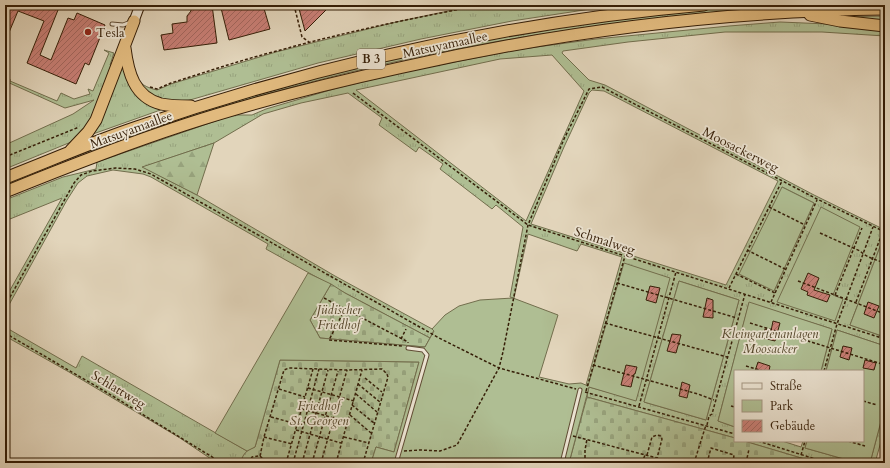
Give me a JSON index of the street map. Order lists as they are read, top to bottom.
{
  "streets": {
    "highway": ["Matsuyamaallee", "B 3"],
    "path": ["Moosackerweg", "Schmalweg", "Schlattweg"]
  },
  "crossings": [
    ["Moosackerweg", "Schmalweg"]
  ],
  "parks": ["Jüdischer Friedhof", "Kleingartenanlagen Moosacker", "Friedhof St. Georgen"],
  "places": ["Tesla"],
  "legend": ["Straße", "Park", "Gebäude"]
}
